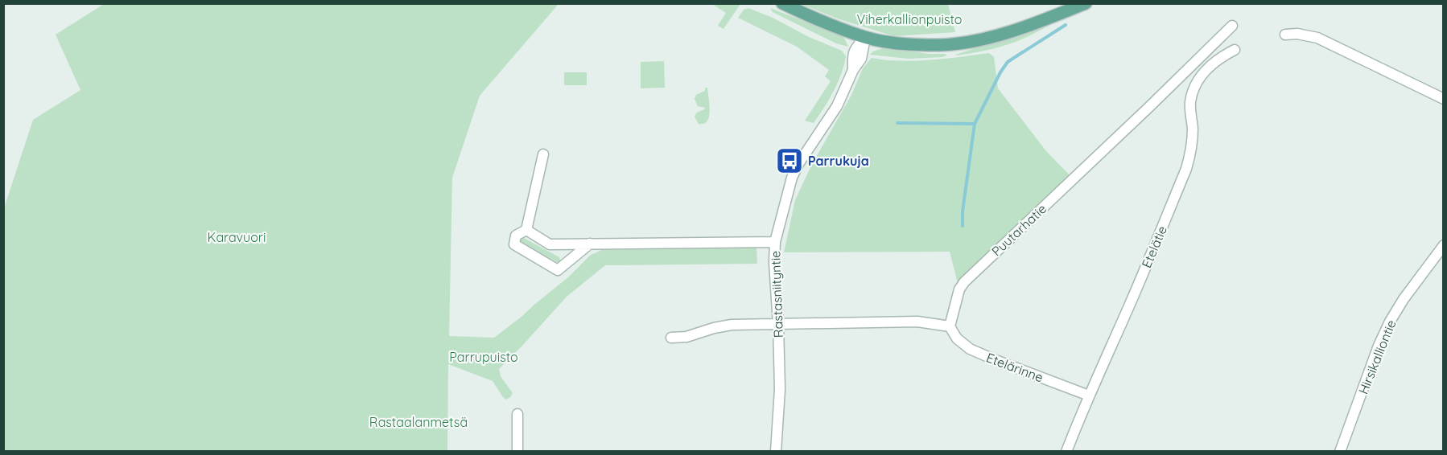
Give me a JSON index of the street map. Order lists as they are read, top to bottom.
{
  "streets": {
    "street": [
      "Puutarhatie",
      "Etelätie",
      "Rastasniityntie",
      "Hirsikalliontie",
      "Etelärinne"
    ]
  },
  "crossings": [
    ["Puutarhatie", "Etelärinne"],
    ["Etelätie", "Etelärinne"]
  ],
  "parks": [
    "Viherkallionpuisto",
    "Karavuori",
    "Parrupuisto",
    "Rastaalanmetsä"
  ],
  "places": {
    "bus stop": ["Parrukuja"]
  }
}
